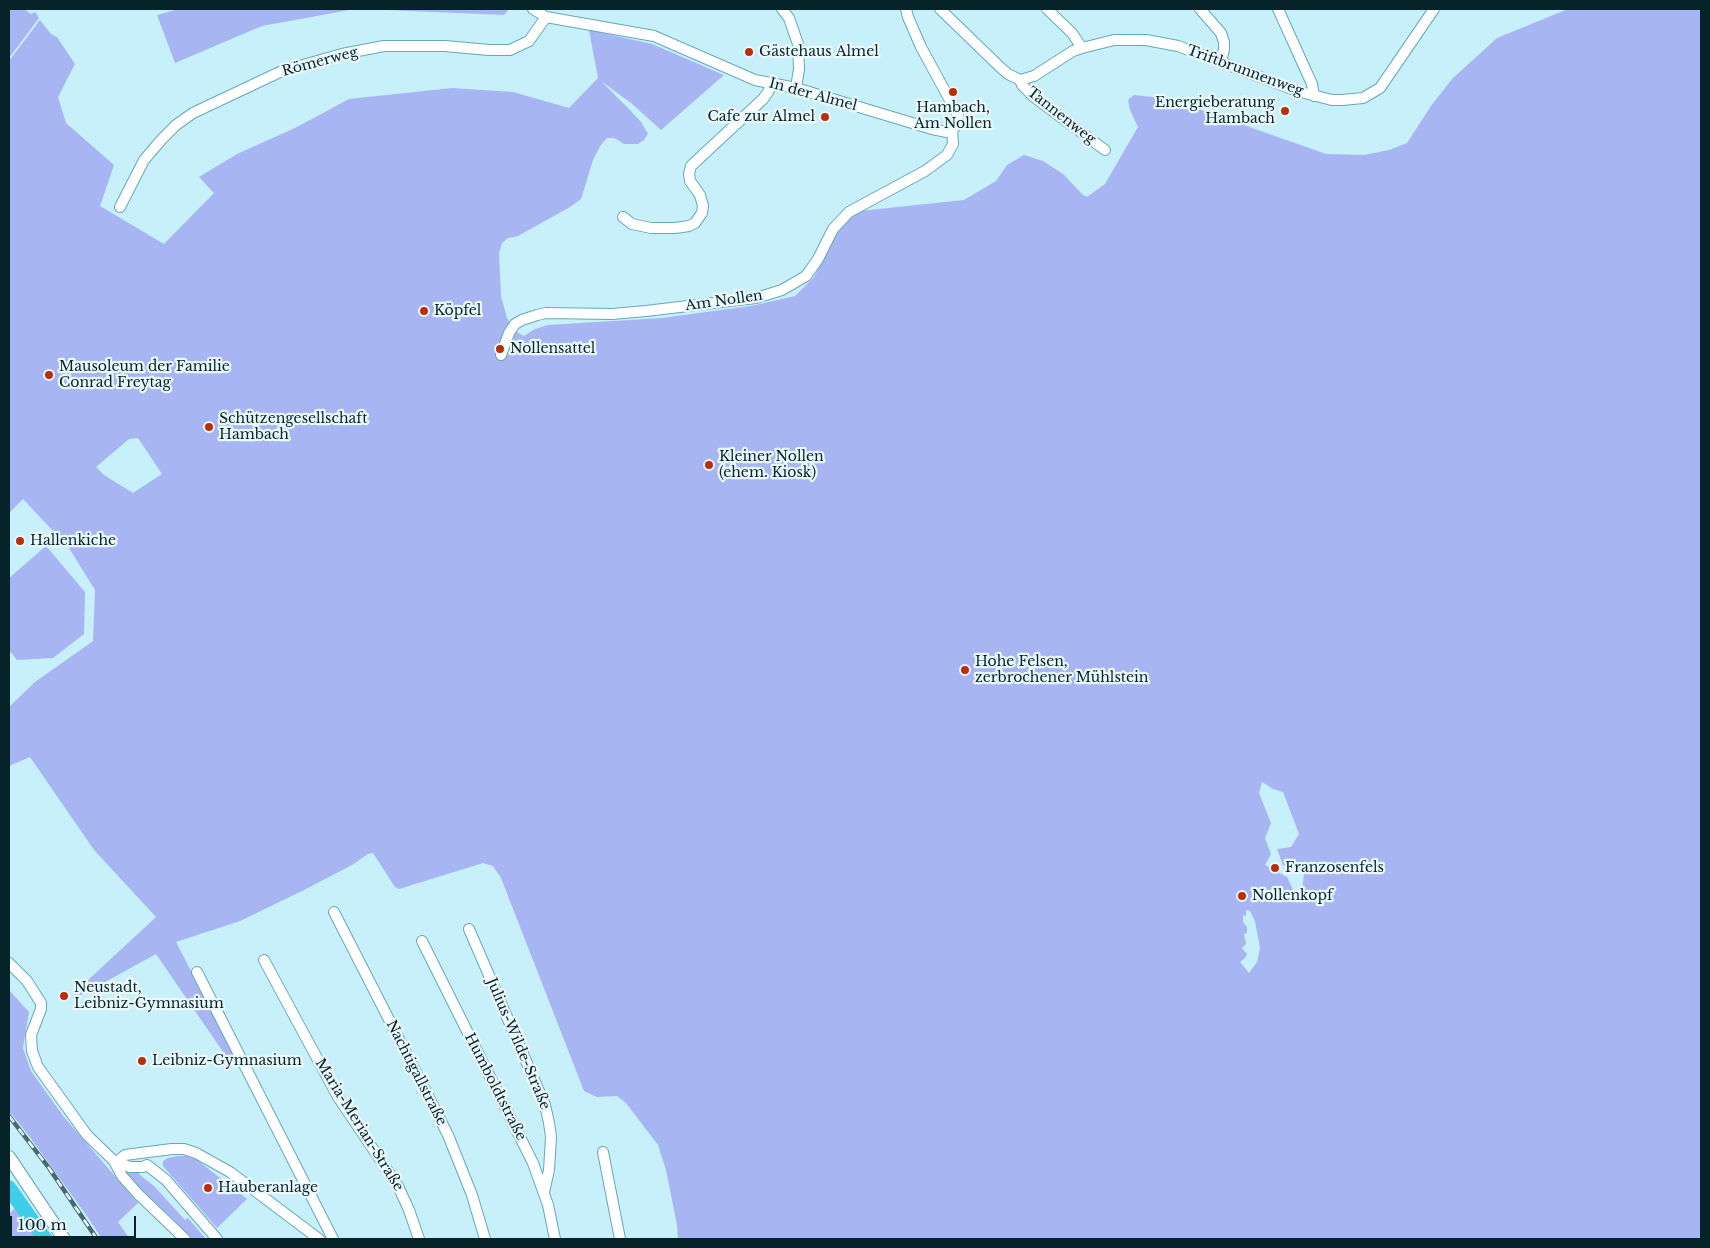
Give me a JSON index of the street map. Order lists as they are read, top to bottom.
{
  "streets": {
    "street": [
      "Römerweg",
      "Triftbrunnenweg",
      "In der Almel",
      "Tannenweg",
      "Am Nollen",
      "Julius-Wilde-Straße",
      "Nachtigallstraße",
      "Humboldtstraße",
      "Maria-Merian-Straße"
    ]
  },
  "crossings": [
    ["Römerweg", "In der Almel"],
    ["Triftbrunnenweg", "Tannenweg"],
    ["In der Almel", "Am Nollen"],
    ["Julius-Wilde-Straße", "Humboldtstraße"]
  ],
  "places": [
    "Gästehaus Almel",
    "Hambach, Am Nollen",
    "Energieberatung Hambach",
    "Cafe zur Almel",
    "Köpfel",
    "Nollensattel",
    "Mausoleum der Familie Conrad Freytag",
    "Schützengesellschaft Hambach",
    "Kleiner Nollen (ehem. Kiosk)",
    "Hallenkiche",
    "Hohe Felsen, zerbrochener Mühlstein",
    "Franzosenfels",
    "Nollenkopf",
    "Neustadt, Leibniz-Gymnasium",
    "Leibniz-Gymnasium",
    "Hauberanlage"
  ],
  "scale_bar": "100 m"
}
